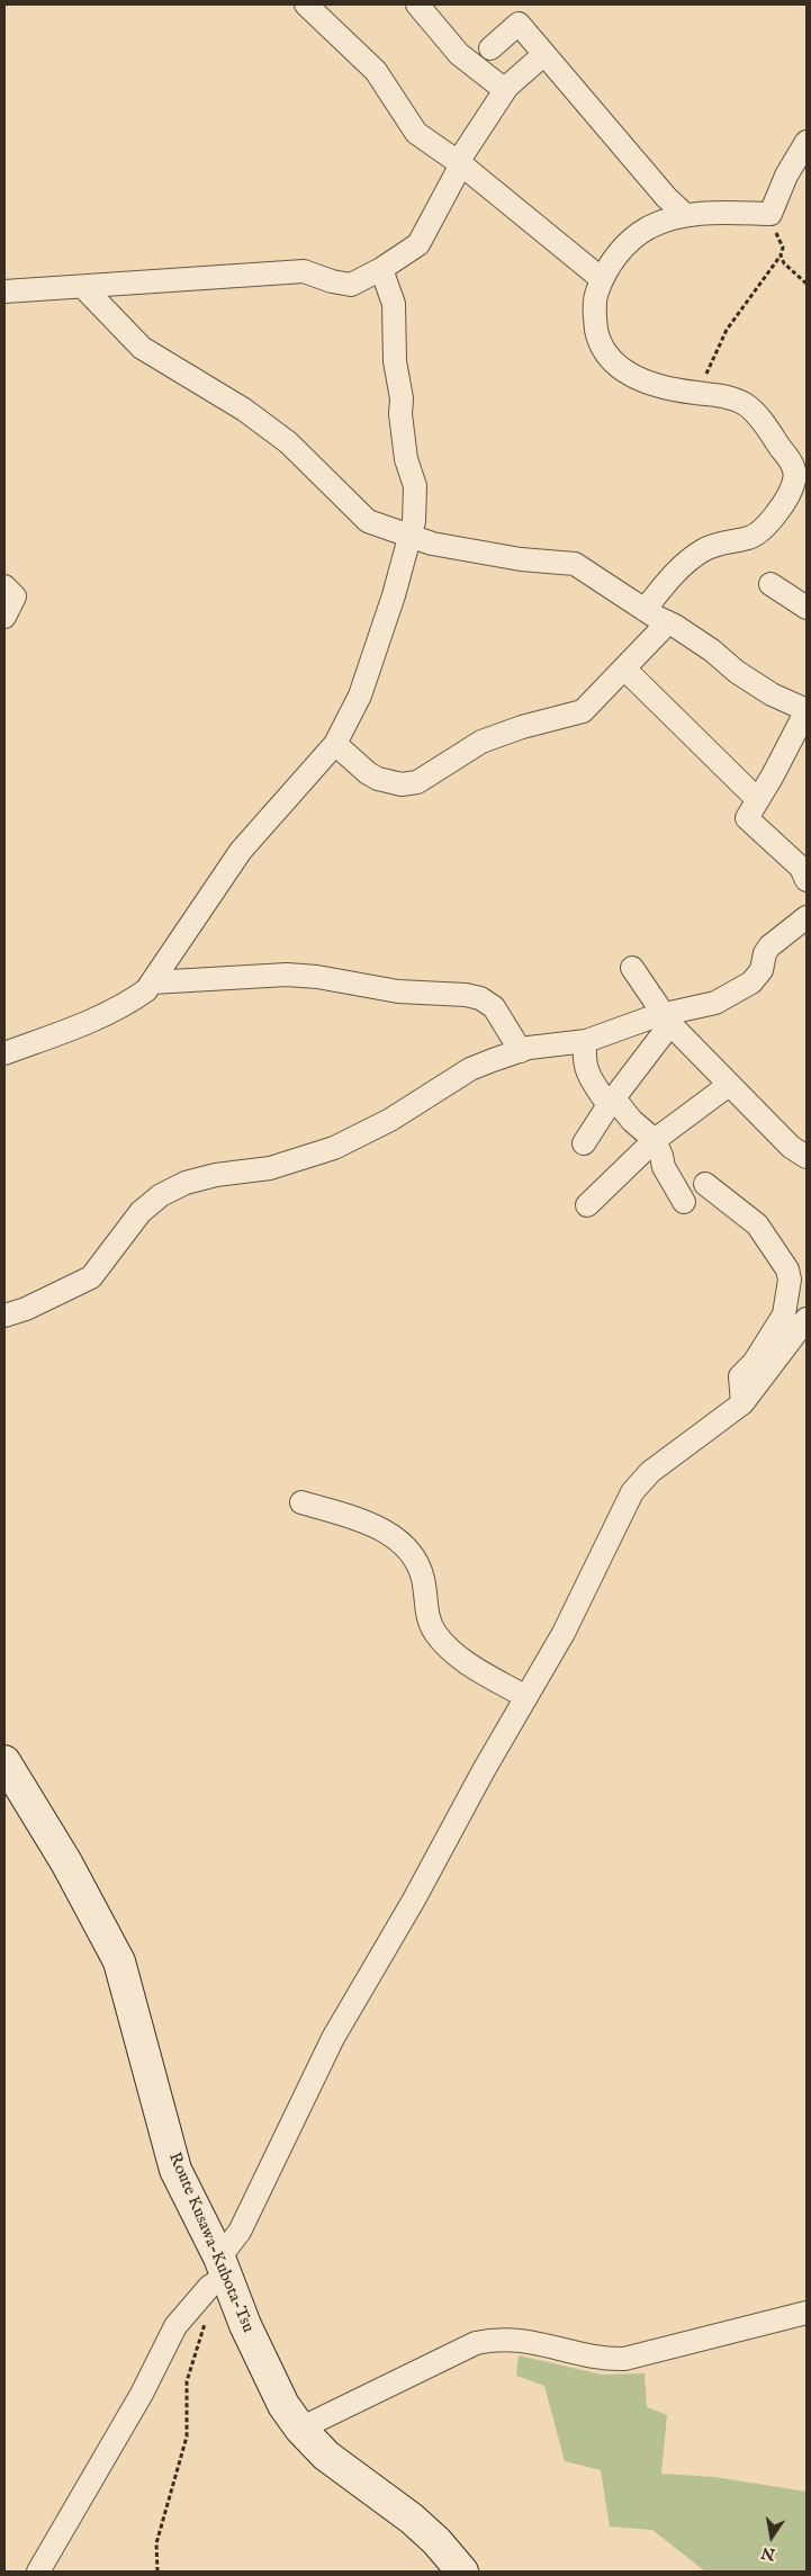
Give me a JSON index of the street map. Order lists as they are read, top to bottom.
{
  "streets": {
    "main road": ["Route Kusawa-Kubota-Tsu"]
  },
  "north": "bottom"
}
